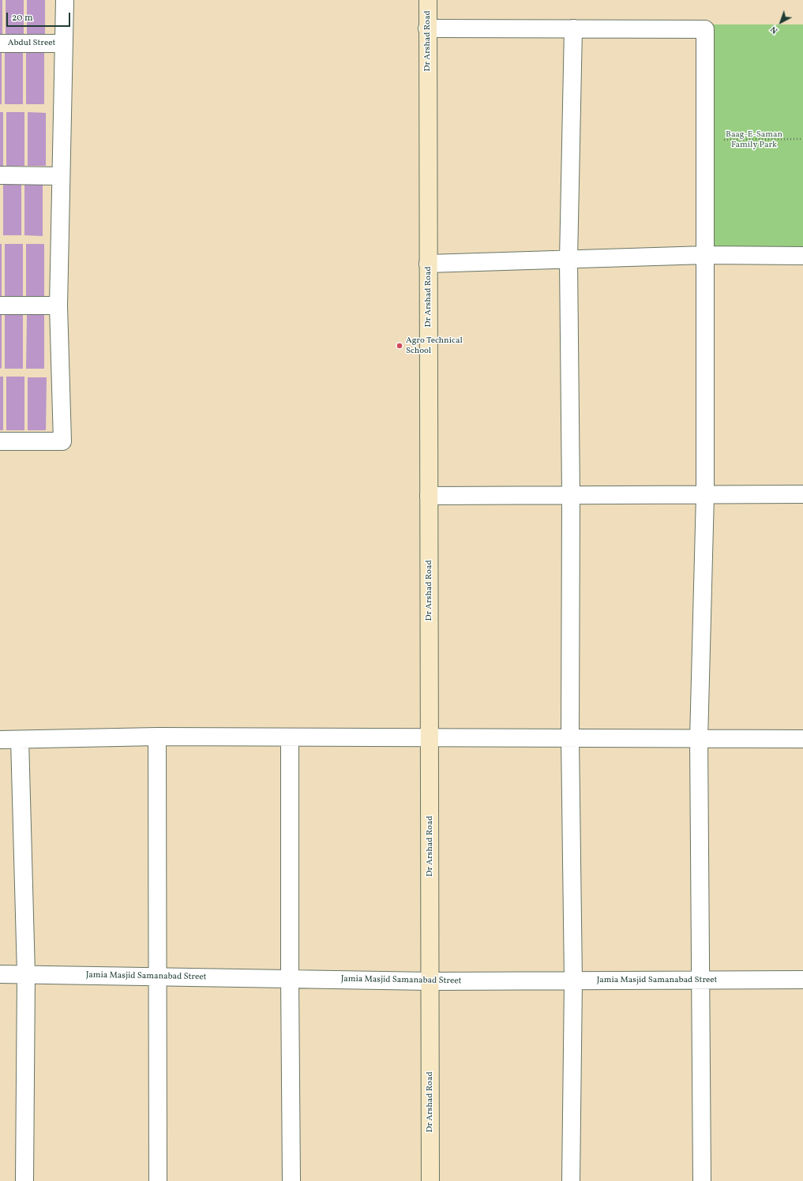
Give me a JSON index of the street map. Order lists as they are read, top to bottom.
{
  "streets": {
    "street": ["Dr Arshad Road", "Abdul Street", "Jamia Masjid Samanabad Street"]
  },
  "crossings": [
    ["Dr Arshad Road", "Jamia Masjid Samanabad Street"]
  ],
  "parks": ["Baag-E-Saman Family Park"],
  "places": ["Agro Technical School"],
  "scale_bar": "20 m",
  "north": "bottom left"
}
